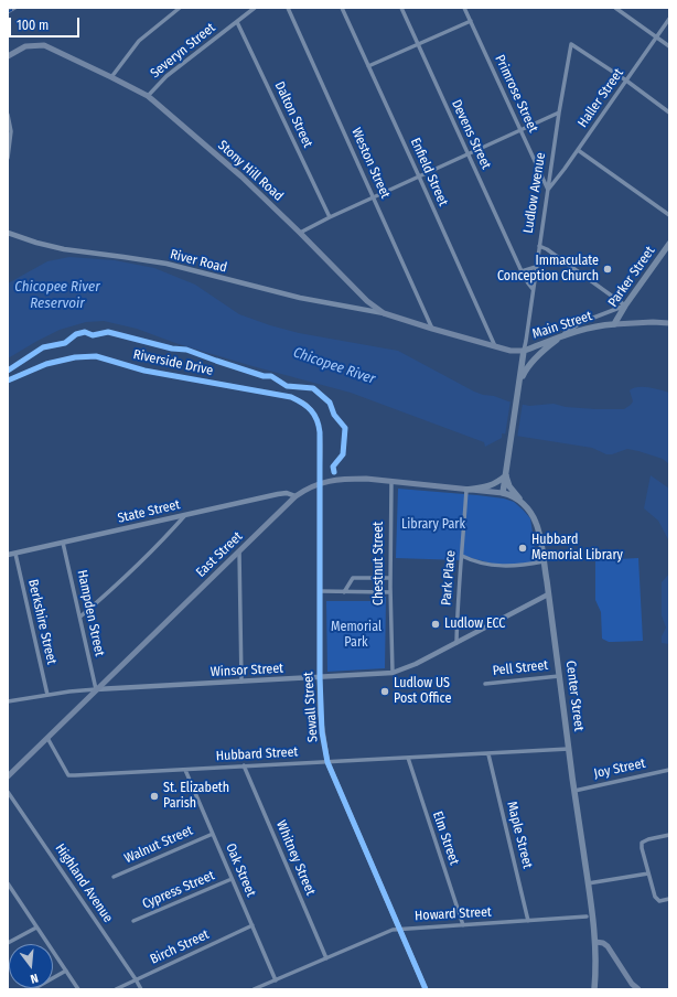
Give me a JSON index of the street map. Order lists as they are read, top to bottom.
{
  "streets": {
    "main road": [
      "Stony Hill Road",
      "Ludlow Avenue",
      "Parker Street",
      "Main Street",
      "East Street",
      "Center Street"
    ],
    "street": [
      "Severyn Street",
      "Primrose Street",
      "Haller Street",
      "Dalton Street",
      "Devens Street",
      "Weston Street",
      "Enfield Street",
      "River Road",
      "Riverside Drive",
      "State Street",
      "Chestnut Street",
      "Park Place",
      "Hampden Street",
      "Berkshire Street",
      "Pell Street",
      "Winsor Street",
      "Sewall Street",
      "Hubbard Street",
      "Joy Street",
      "Maple Street",
      "Elm Street",
      "Walnut Street",
      "Whitney Street",
      "Oak Street",
      "Highland Avenue",
      "Cypress Street",
      "Howard Street",
      "Birch Street"
    ]
  },
  "crossings": [
    ["Severyn Street", "Dalton Street"],
    ["Severyn Street", "Stony Hill Road"],
    ["Primrose Street", "Haller Street"],
    ["Primrose Street", "Ludlow Avenue"],
    ["Haller Street", "Ludlow Avenue"],
    ["Devens Street", "Ludlow Avenue"],
    ["Weston Street", "Stony Hill Road"],
    ["Stony Hill Road", "River Road"],
    ["Stony Hill Road", "Main Street"],
    ["Enfield Street", "Main Street"],
    ["Ludlow Avenue", "Main Street"],
    ["Parker Street", "Main Street"],
    ["Riverside Drive", "East Street"],
    ["Riverside Drive", "Sewall Street"],
    ["State Street", "East Street"],
    ["State Street", "Hampden Street"],
    ["State Street", "Berkshire Street"],
    ["East Street", "Chestnut Street"],
    ["East Street", "Park Place"],
    ["East Street", "Hampden Street"],
    ["East Street", "Winsor Street"],
    ["East Street", "Center Street"],
    ["East Street", "Sewall Street"],
    ["East Street", "Hubbard Street"],
    ["Chestnut Street", "Winsor Street"],
    ["Park Place", "Winsor Street"],
    ["Hampden Street", "Winsor Street"],
    ["Berkshire Street", "Winsor Street"],
    ["Pell Street", "Center Street"],
    ["Winsor Street", "Center Street"],
    ["Winsor Street", "Sewall Street"],
    ["Center Street", "Hubbard Street"],
    ["Center Street", "Joy Street"],
    ["Sewall Street", "Hubbard Street"],
    ["Sewall Street", "Howard Street"],
    ["Hubbard Street", "Maple Street"],
    ["Hubbard Street", "Elm Street"],
    ["Hubbard Street", "Whitney Street"],
    ["Hubbard Street", "Oak Street"],
    ["Maple Street", "Howard Street"],
    ["Elm Street", "Howard Street"],
    ["Walnut Street", "Oak Street"],
    ["Whitney Street", "Howard Street"],
    ["Oak Street", "Cypress Street"],
    ["Oak Street", "Howard Street"],
    ["Oak Street", "Birch Street"],
    ["Highland Avenue", "Birch Street"]
  ],
  "water": ["Chicopee River Reservoir", "Chicopee River"],
  "parks": ["Library Park", "Memorial Park"],
  "places": [
    "Immaculate Conception Church",
    "Hubbard Memorial Library",
    "Ludlow ECC",
    "Ludlow US Post Office",
    "St. Elizabeth Parish"
  ],
  "scale_bar": "100 m",
  "north": "bottom"
}
